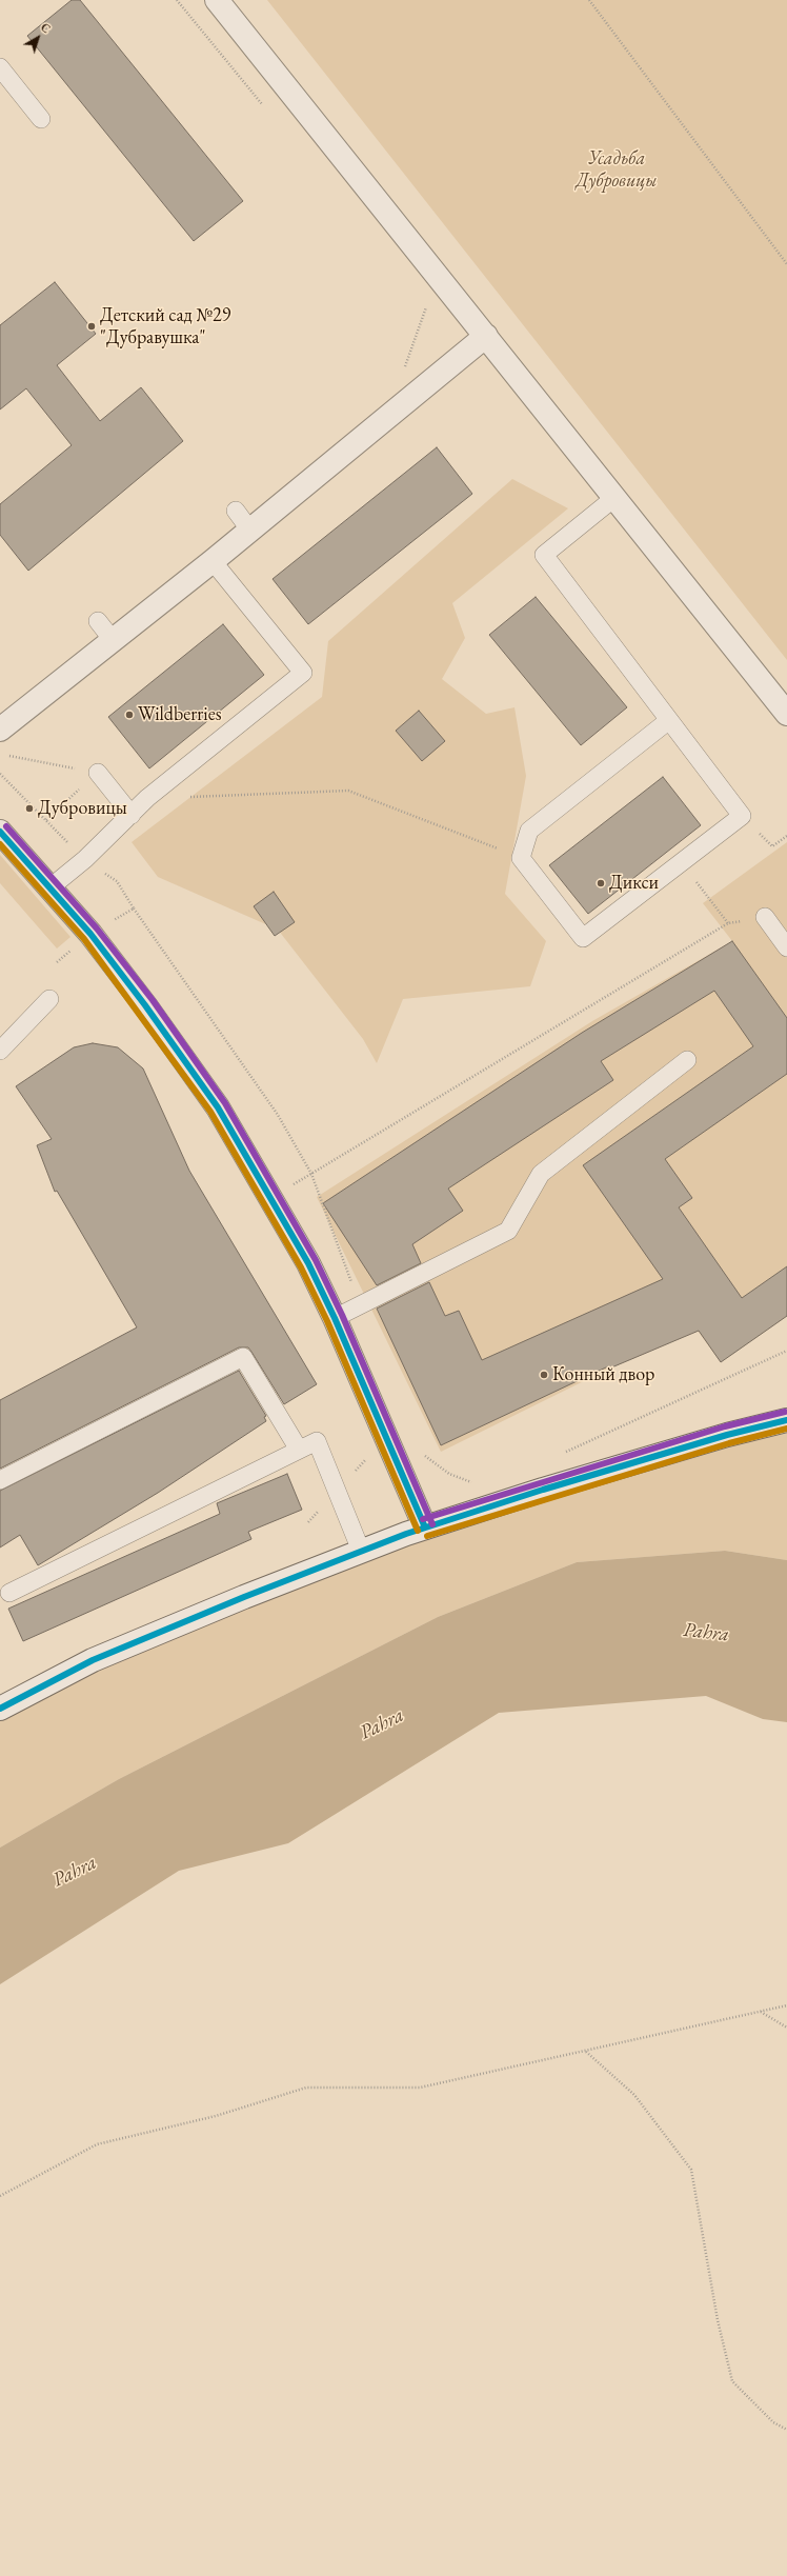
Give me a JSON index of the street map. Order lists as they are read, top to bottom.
{
  "water": ["Pahra"],
  "parks": ["Усадьба Дубровицы"],
  "places": [
    "Детский сад №29 \"Дубравушка\"",
    "Wildberries",
    "Дубровицы",
    "Дикси",
    "Конный двор"
  ],
  "north": "top right"
}
